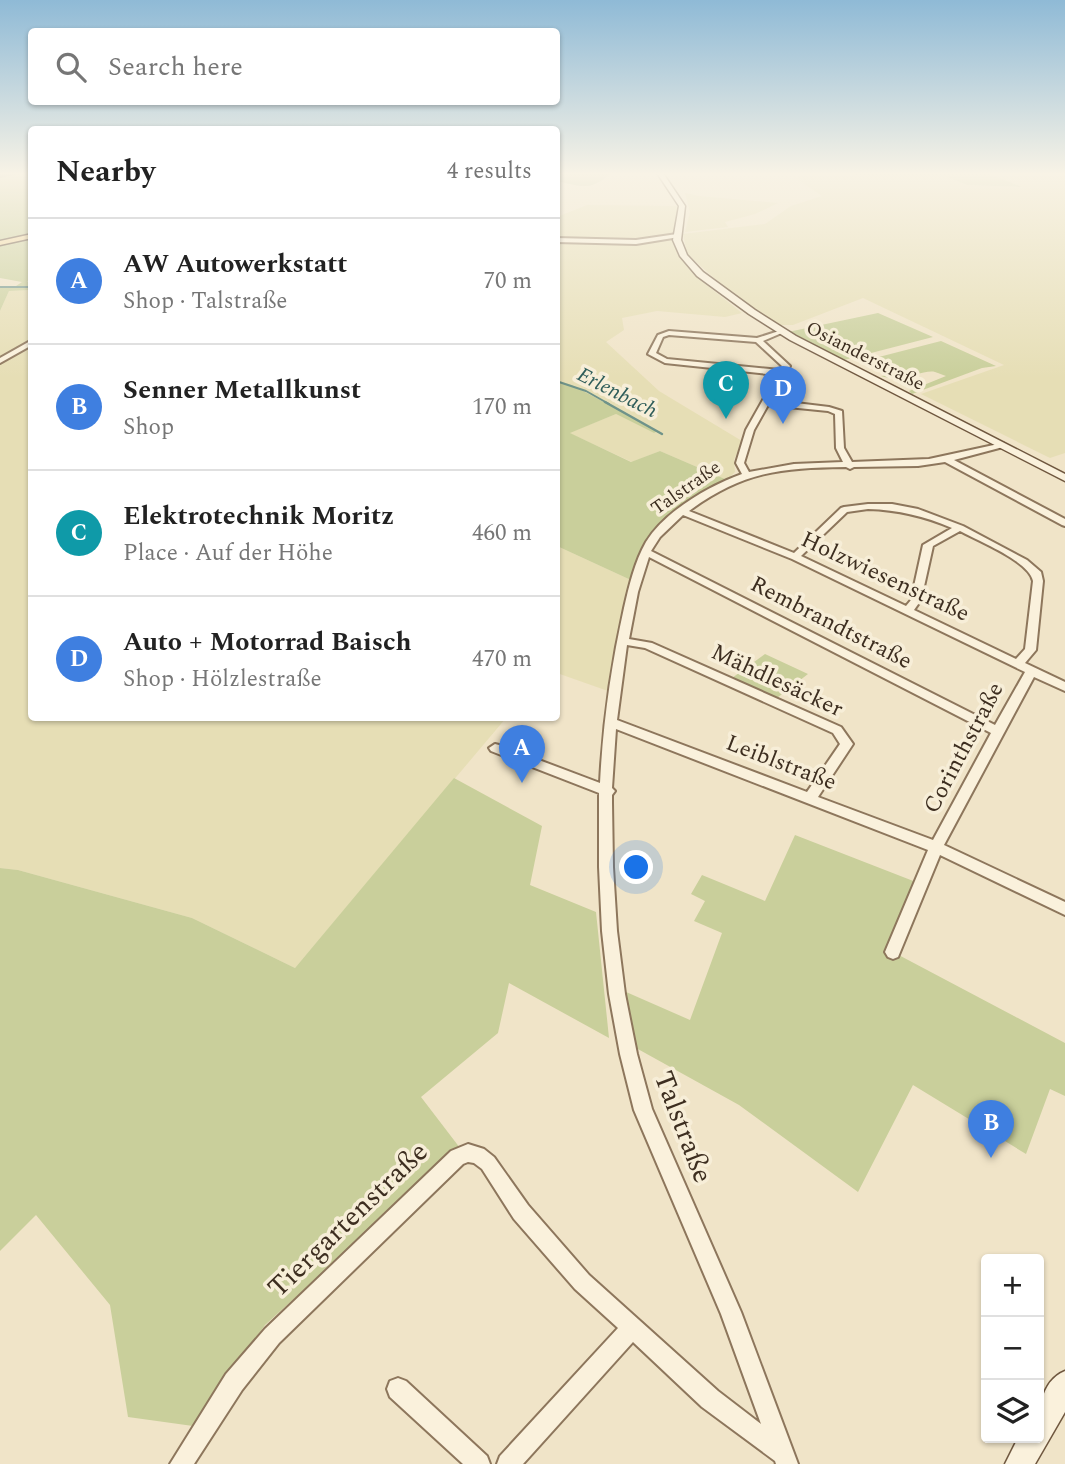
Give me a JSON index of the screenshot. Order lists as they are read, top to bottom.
{
  "streets": {
    "street": [
      "Osianderstraße",
      "Talstraße",
      "Holzwiesenstraße",
      "Rembrandtstraße",
      "Mähdlesäcker",
      "Corinthstraße",
      "Leiblstraße",
      "Tiergartenstraße"
    ]
  },
  "crossings": [
    ["Osianderstraße", "Talstraße"],
    ["Talstraße", "Holzwiesenstraße"],
    ["Talstraße", "Rembrandtstraße"],
    ["Talstraße", "Mähdlesäcker"],
    ["Talstraße", "Leiblstraße"],
    ["Talstraße", "Tiergartenstraße"],
    ["Holzwiesenstraße", "Corinthstraße"],
    ["Rembrandtstraße", "Corinthstraße"],
    ["Mähdlesäcker", "Leiblstraße"],
    ["Corinthstraße", "Leiblstraße"]
  ],
  "water": ["Erlenbach"],
  "page": {
    "search": "Search here",
    "heading": ["Nearby", "4 results"],
    "list": [
      {
        "mark": "A",
        "name": "AW Autowerkstatt",
        "note": "Shop · Talstraße",
        "value": "70 m"
      },
      {
        "mark": "B",
        "name": "Senner Metallkunst",
        "note": "Shop",
        "value": "170 m"
      },
      {
        "mark": "C",
        "name": "Elektrotechnik Moritz",
        "note": "Place · Auf der Höhe",
        "value": "460 m"
      },
      {
        "mark": "D",
        "name": "Auto + Motorrad Baisch",
        "note": "Shop · Hölzlestraße",
        "value": "470 m"
      }
    ],
    "pins": [
      "C",
      "D",
      "A",
      "B"
    ],
    "map_buttons": ["+", "−"]
  }
}
